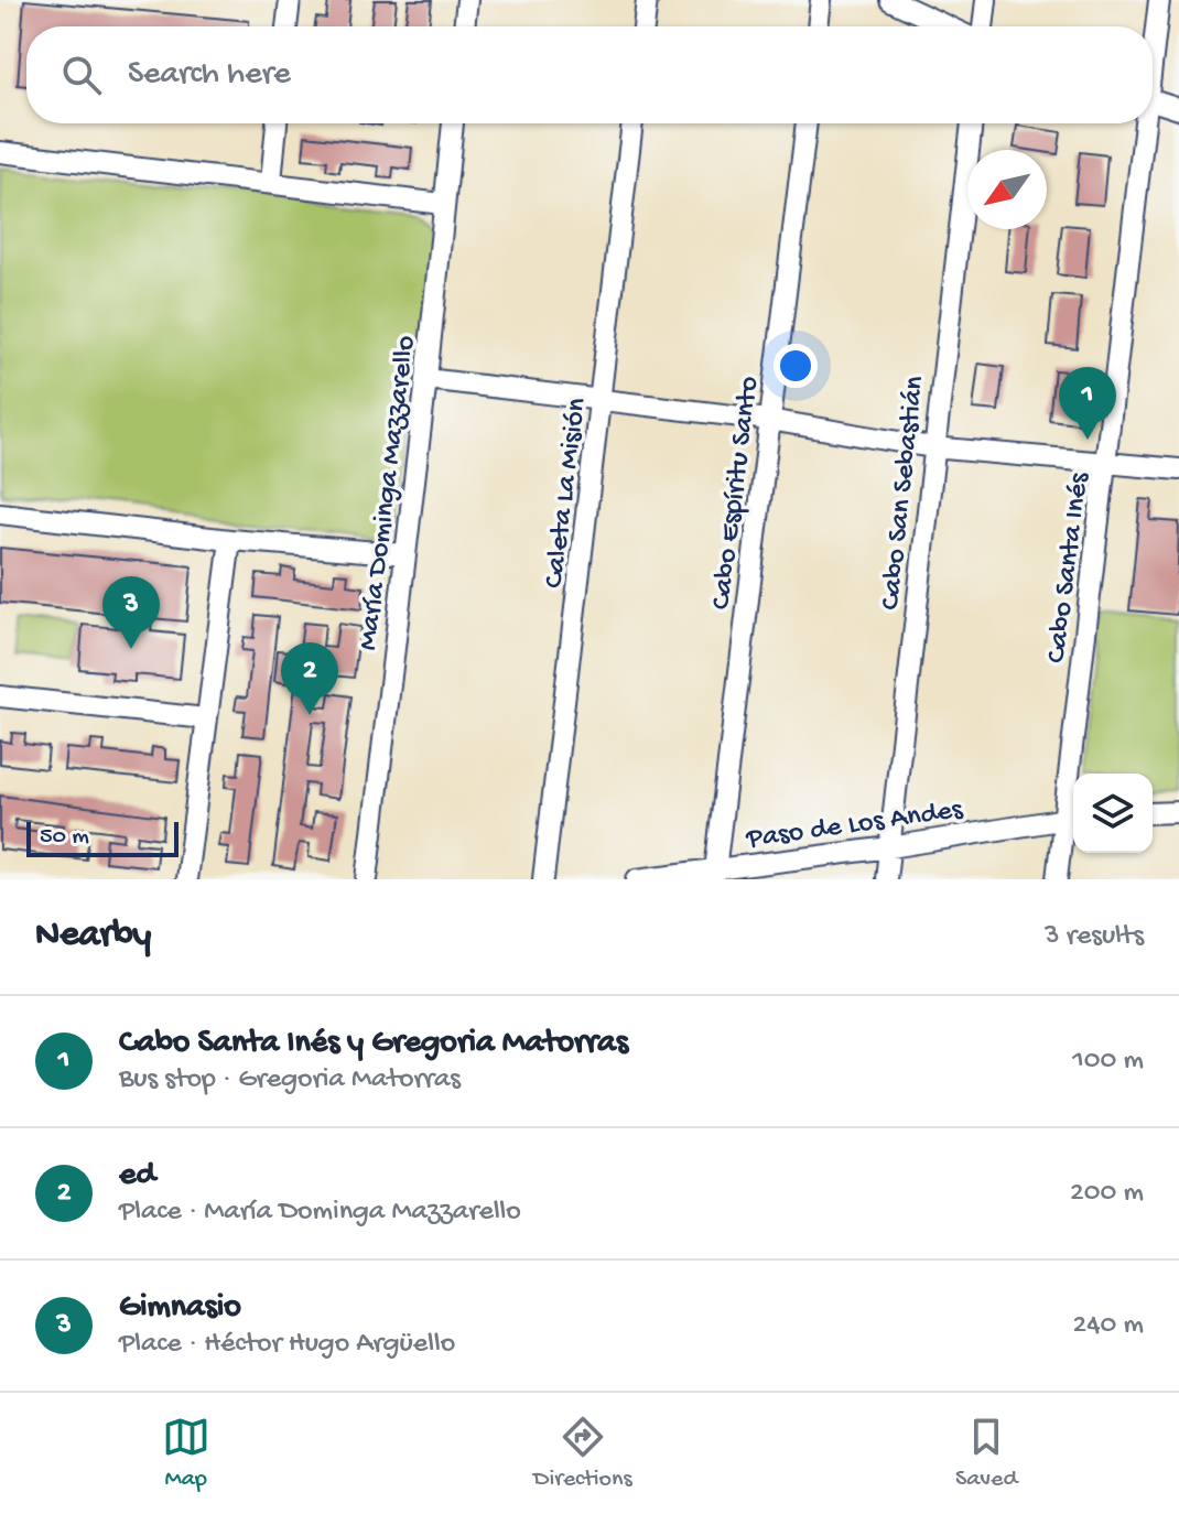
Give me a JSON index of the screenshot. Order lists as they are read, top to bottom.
{
  "streets": {
    "street": [
      "María Dominga Mazzarello",
      "Caleta La Misión",
      "Cabo Espíritu Santo",
      "Cabo San Sebastián",
      "Cabo Santa Inés",
      "Paso de Los Andes"
    ]
  },
  "crossings": [
    ["Cabo Espíritu Santo", "Paso de Los Andes"],
    ["Cabo San Sebastián", "Paso de Los Andes"],
    ["Cabo Santa Inés", "Paso de Los Andes"]
  ],
  "scale_bar": "50 m",
  "north": "bottom left",
  "page": {
    "search": "Search here",
    "pins": ["1", "3", "2"],
    "scale": "50 m",
    "heading": ["Nearby", "3 results"],
    "list": [
      {
        "mark": "1",
        "name": "Cabo Santa Inés y Gregoria Matorras",
        "note": "Bus stop · Gregoria Matorras",
        "value": "100 m"
      },
      {
        "mark": "2",
        "name": "ed",
        "note": "Place · María Dominga Mazzarello",
        "value": "200 m"
      },
      {
        "mark": "3",
        "name": "Gimnasio",
        "note": "Place · Héctor Hugo Argüello",
        "value": "240 m"
      }
    ],
    "nav": ["Map", "Directions", "Saved"]
  }
}
